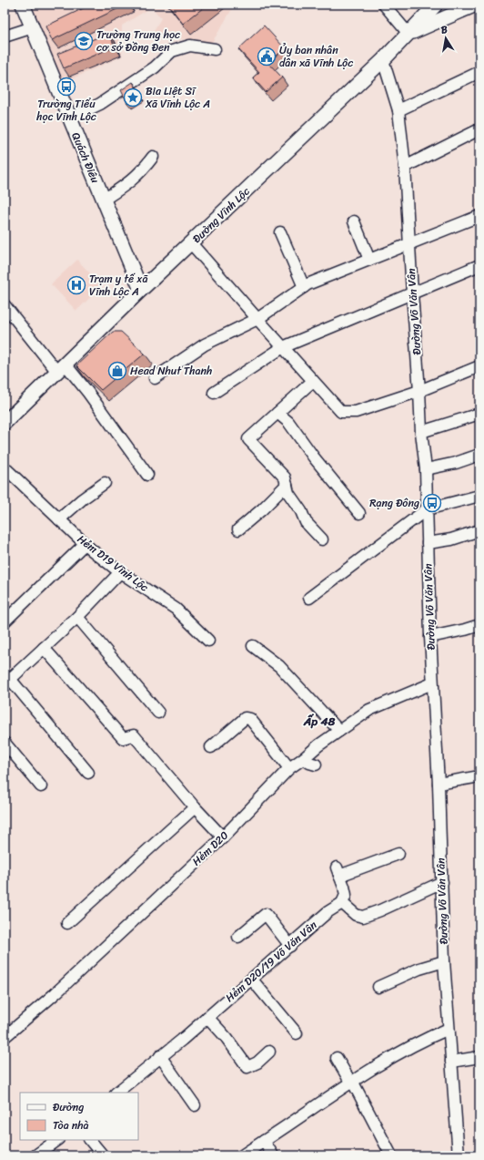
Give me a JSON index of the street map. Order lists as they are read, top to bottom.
{
  "streets": {
    "main road": ["Quách Điêu", "Đường Vĩnh Lộc"],
    "street": [
      "Đường Võ Văn Vân",
      "Hẻm D19 Vĩnh Lộc",
      "Hẻm D20",
      "Hẻm D20/19 Võ Văn Vân"
    ]
  },
  "crossings": [
    ["Quách Điêu", "Đường Vĩnh Lộc"],
    ["Đường Vĩnh Lộc", "Đường Võ Văn Vân"],
    ["Đường Võ Văn Vân", "Hẻm D20"]
  ],
  "districts": ["Ấp 48"],
  "places": {
    "school or university": ["Trường Trung học cơ sở Đồng Đen"],
    "public building": ["Ủy ban nhân dân xã Vĩnh Lộc"],
    "bus stop": ["Trường Tiểu học Vĩnh Lộc", "Rạng Đông"],
    "place": ["Bia Liệt Sĩ Xã Vĩnh Lộc A"],
    "hospital": ["Trạm y tế xã Vĩnh Lộc A"],
    "shop": ["Head Nhut Thanh"]
  },
  "legend": ["Đường", "Tòa nhà"],
  "north": "top"
}
